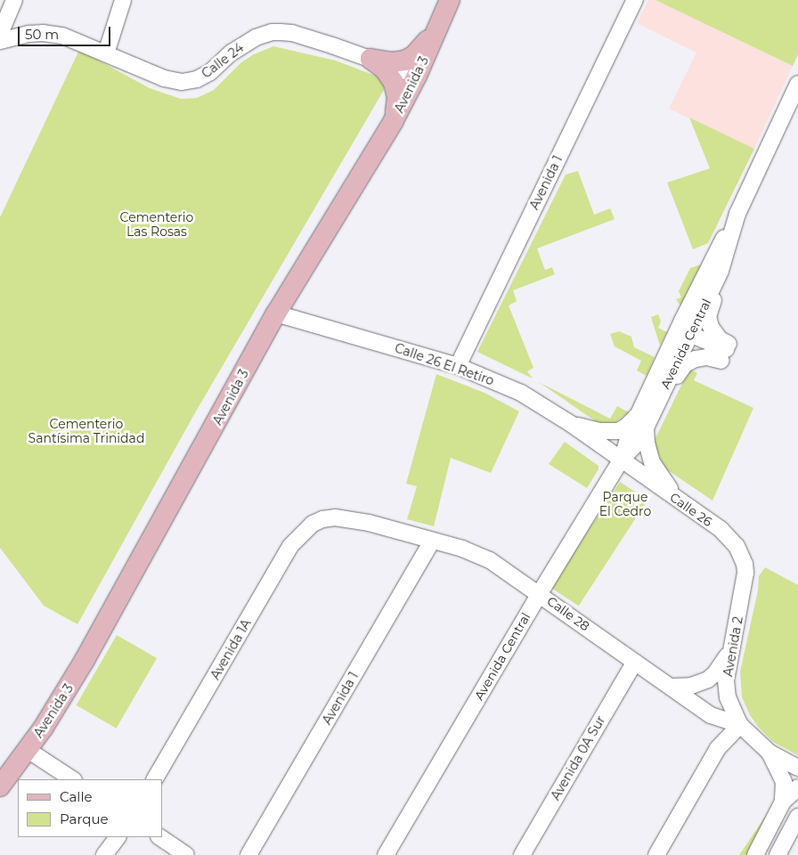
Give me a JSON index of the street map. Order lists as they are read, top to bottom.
{
  "streets": {
    "main road": ["Avenida 3"],
    "street": [
      "Calle 24",
      "Avenida 1",
      "Avenida Central",
      "Calle 26 El Retiro",
      "Calle 26",
      "Calle 28",
      "Avenida 2",
      "Avenida 1A",
      "Avenida 0A Sur"
    ]
  },
  "crossings": [
    ["Calle 24", "Avenida 3"],
    ["Avenida 3", "Calle 26 El Retiro"],
    ["Avenida 1", "Calle 26 El Retiro"],
    ["Avenida 1", "Calle 28"],
    ["Avenida Central", "Calle 26 El Retiro"],
    ["Avenida Central", "Calle 26"],
    ["Avenida Central", "Calle 28"],
    ["Calle 26 El Retiro", "Calle 26"],
    ["Calle 26", "Avenida 2"],
    ["Calle 28", "Avenida 2"],
    ["Calle 28", "Avenida 1A"],
    ["Calle 28", "Avenida 0A Sur"]
  ],
  "parks": ["Cementerio Las Rosas", "Cementerio Santísima Trinidad", "Parque El Cedro"],
  "legend": ["Calle", "Parque"],
  "scale_bar": "50 m"
}
